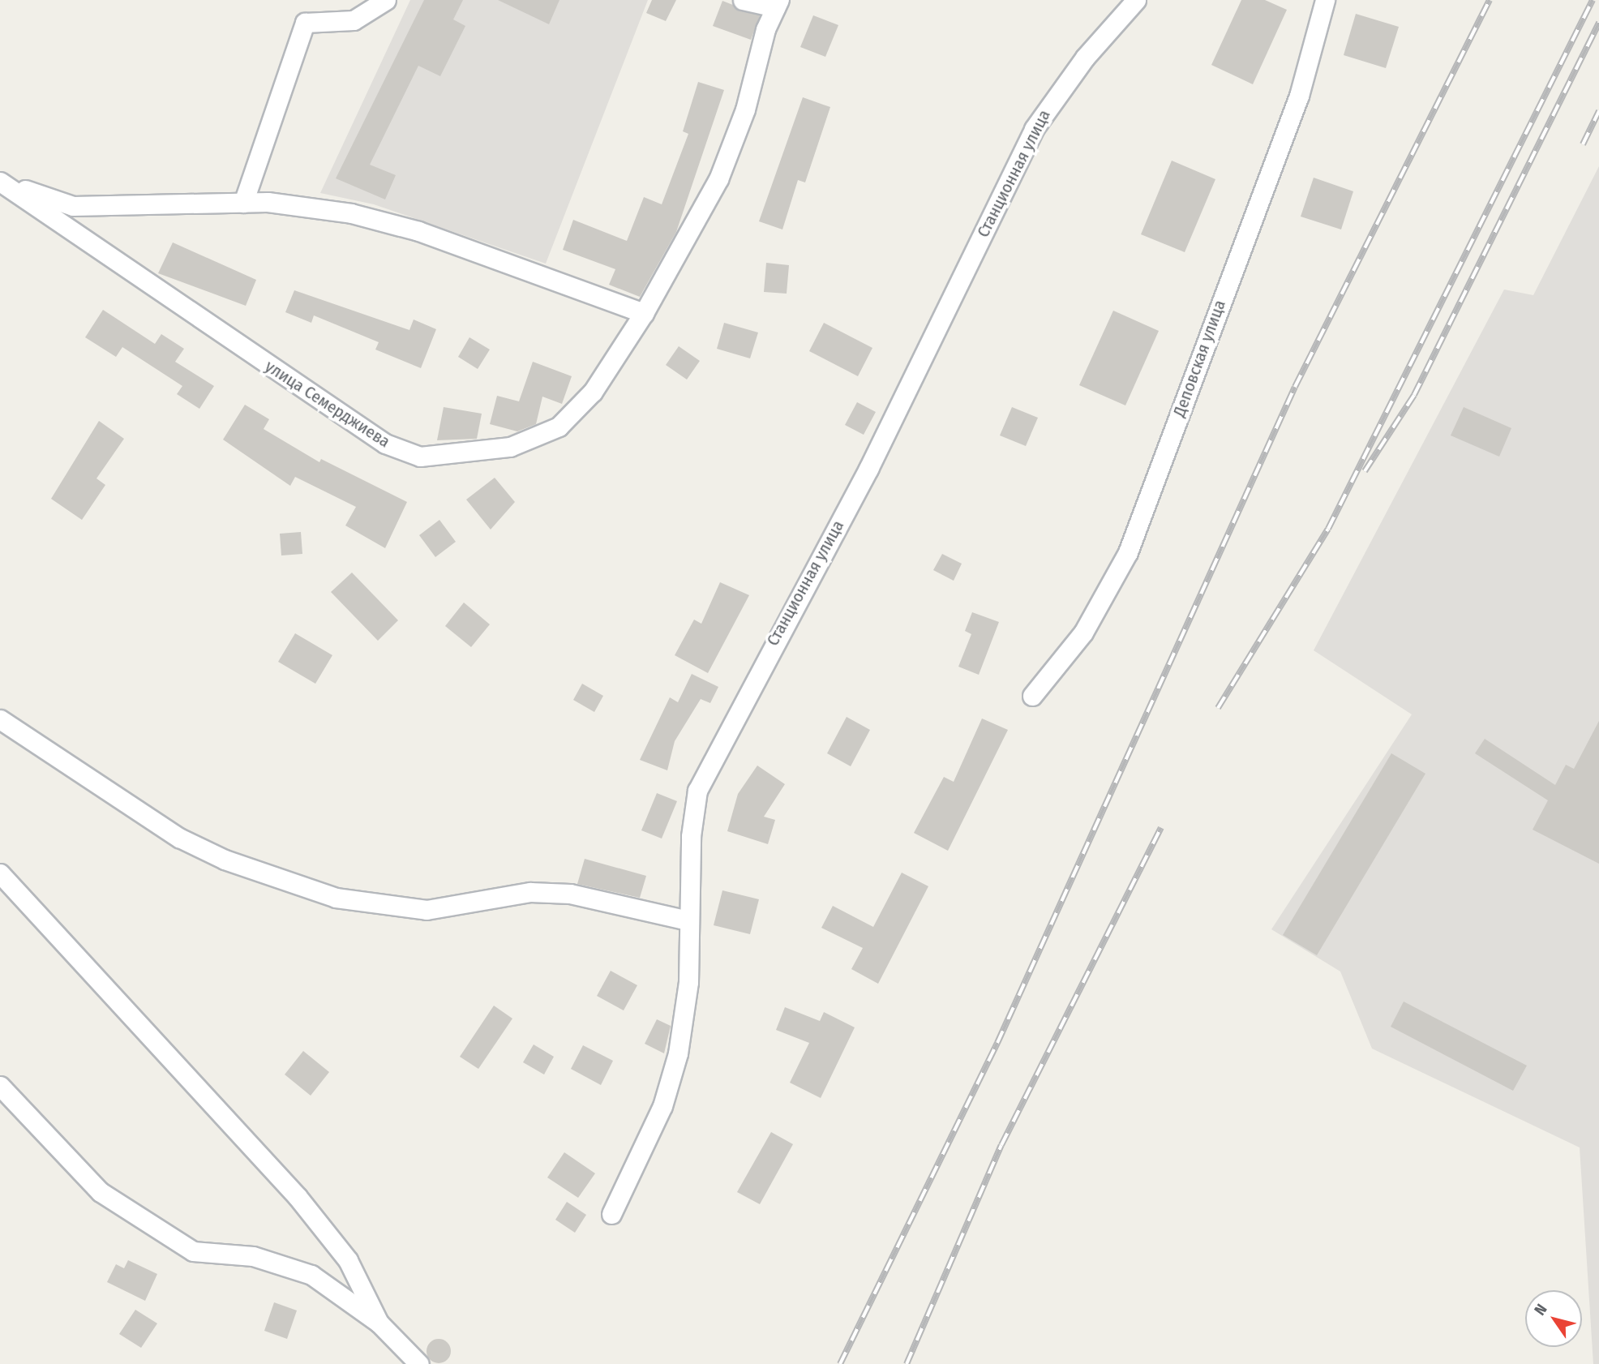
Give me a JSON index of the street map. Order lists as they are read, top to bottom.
{
  "streets": {
    "street": ["Станционная улица", "Деповская улица", "улица Семерджиева"]
  },
  "north": "top left"
}
